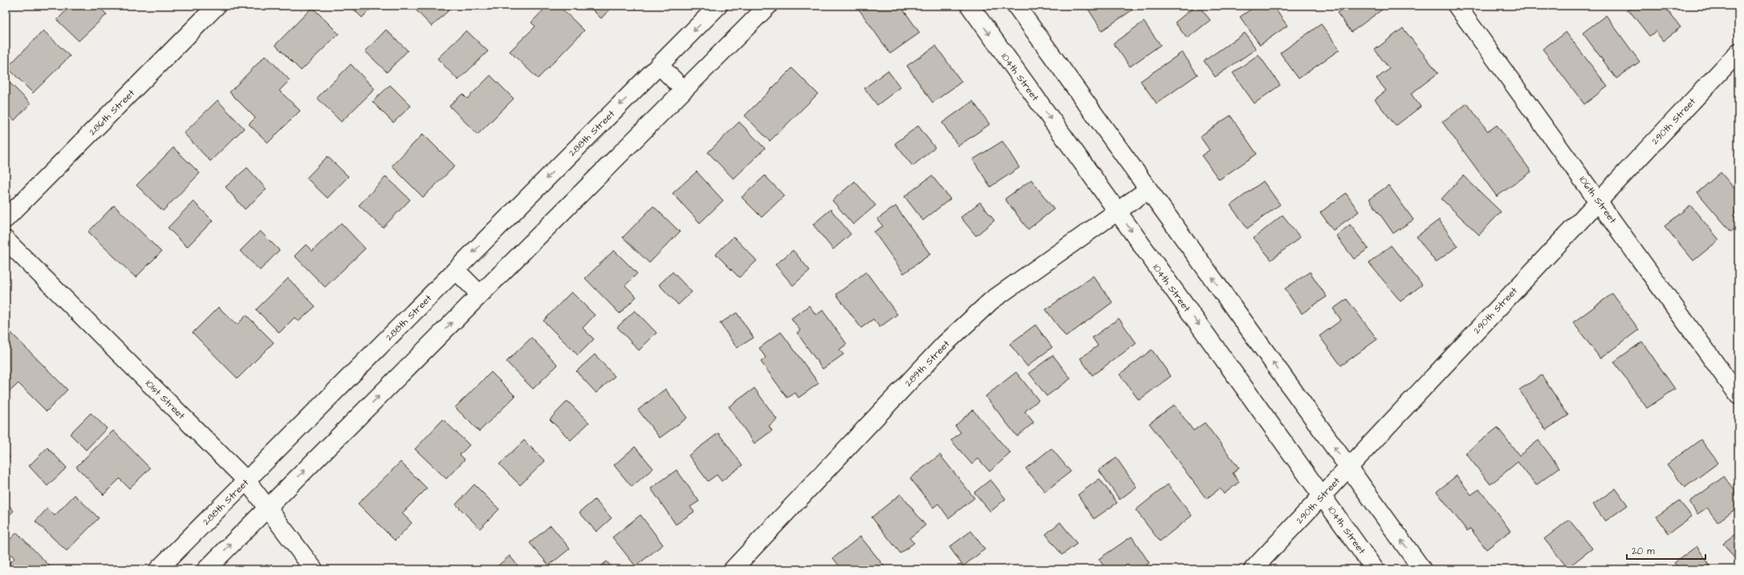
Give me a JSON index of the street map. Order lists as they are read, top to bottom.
{
  "streets": {
    "street": [
      "104th Street",
      "286th Street",
      "290th Street",
      "288th Street",
      "106th Street",
      "289th Street",
      "101st Street"
    ]
  },
  "crossings": [
    ["104th Street", "290th Street"],
    ["104th Street", "289th Street"],
    ["290th Street", "106th Street"],
    ["288th Street", "101st Street"]
  ],
  "scale_bar": "20 m"
}
